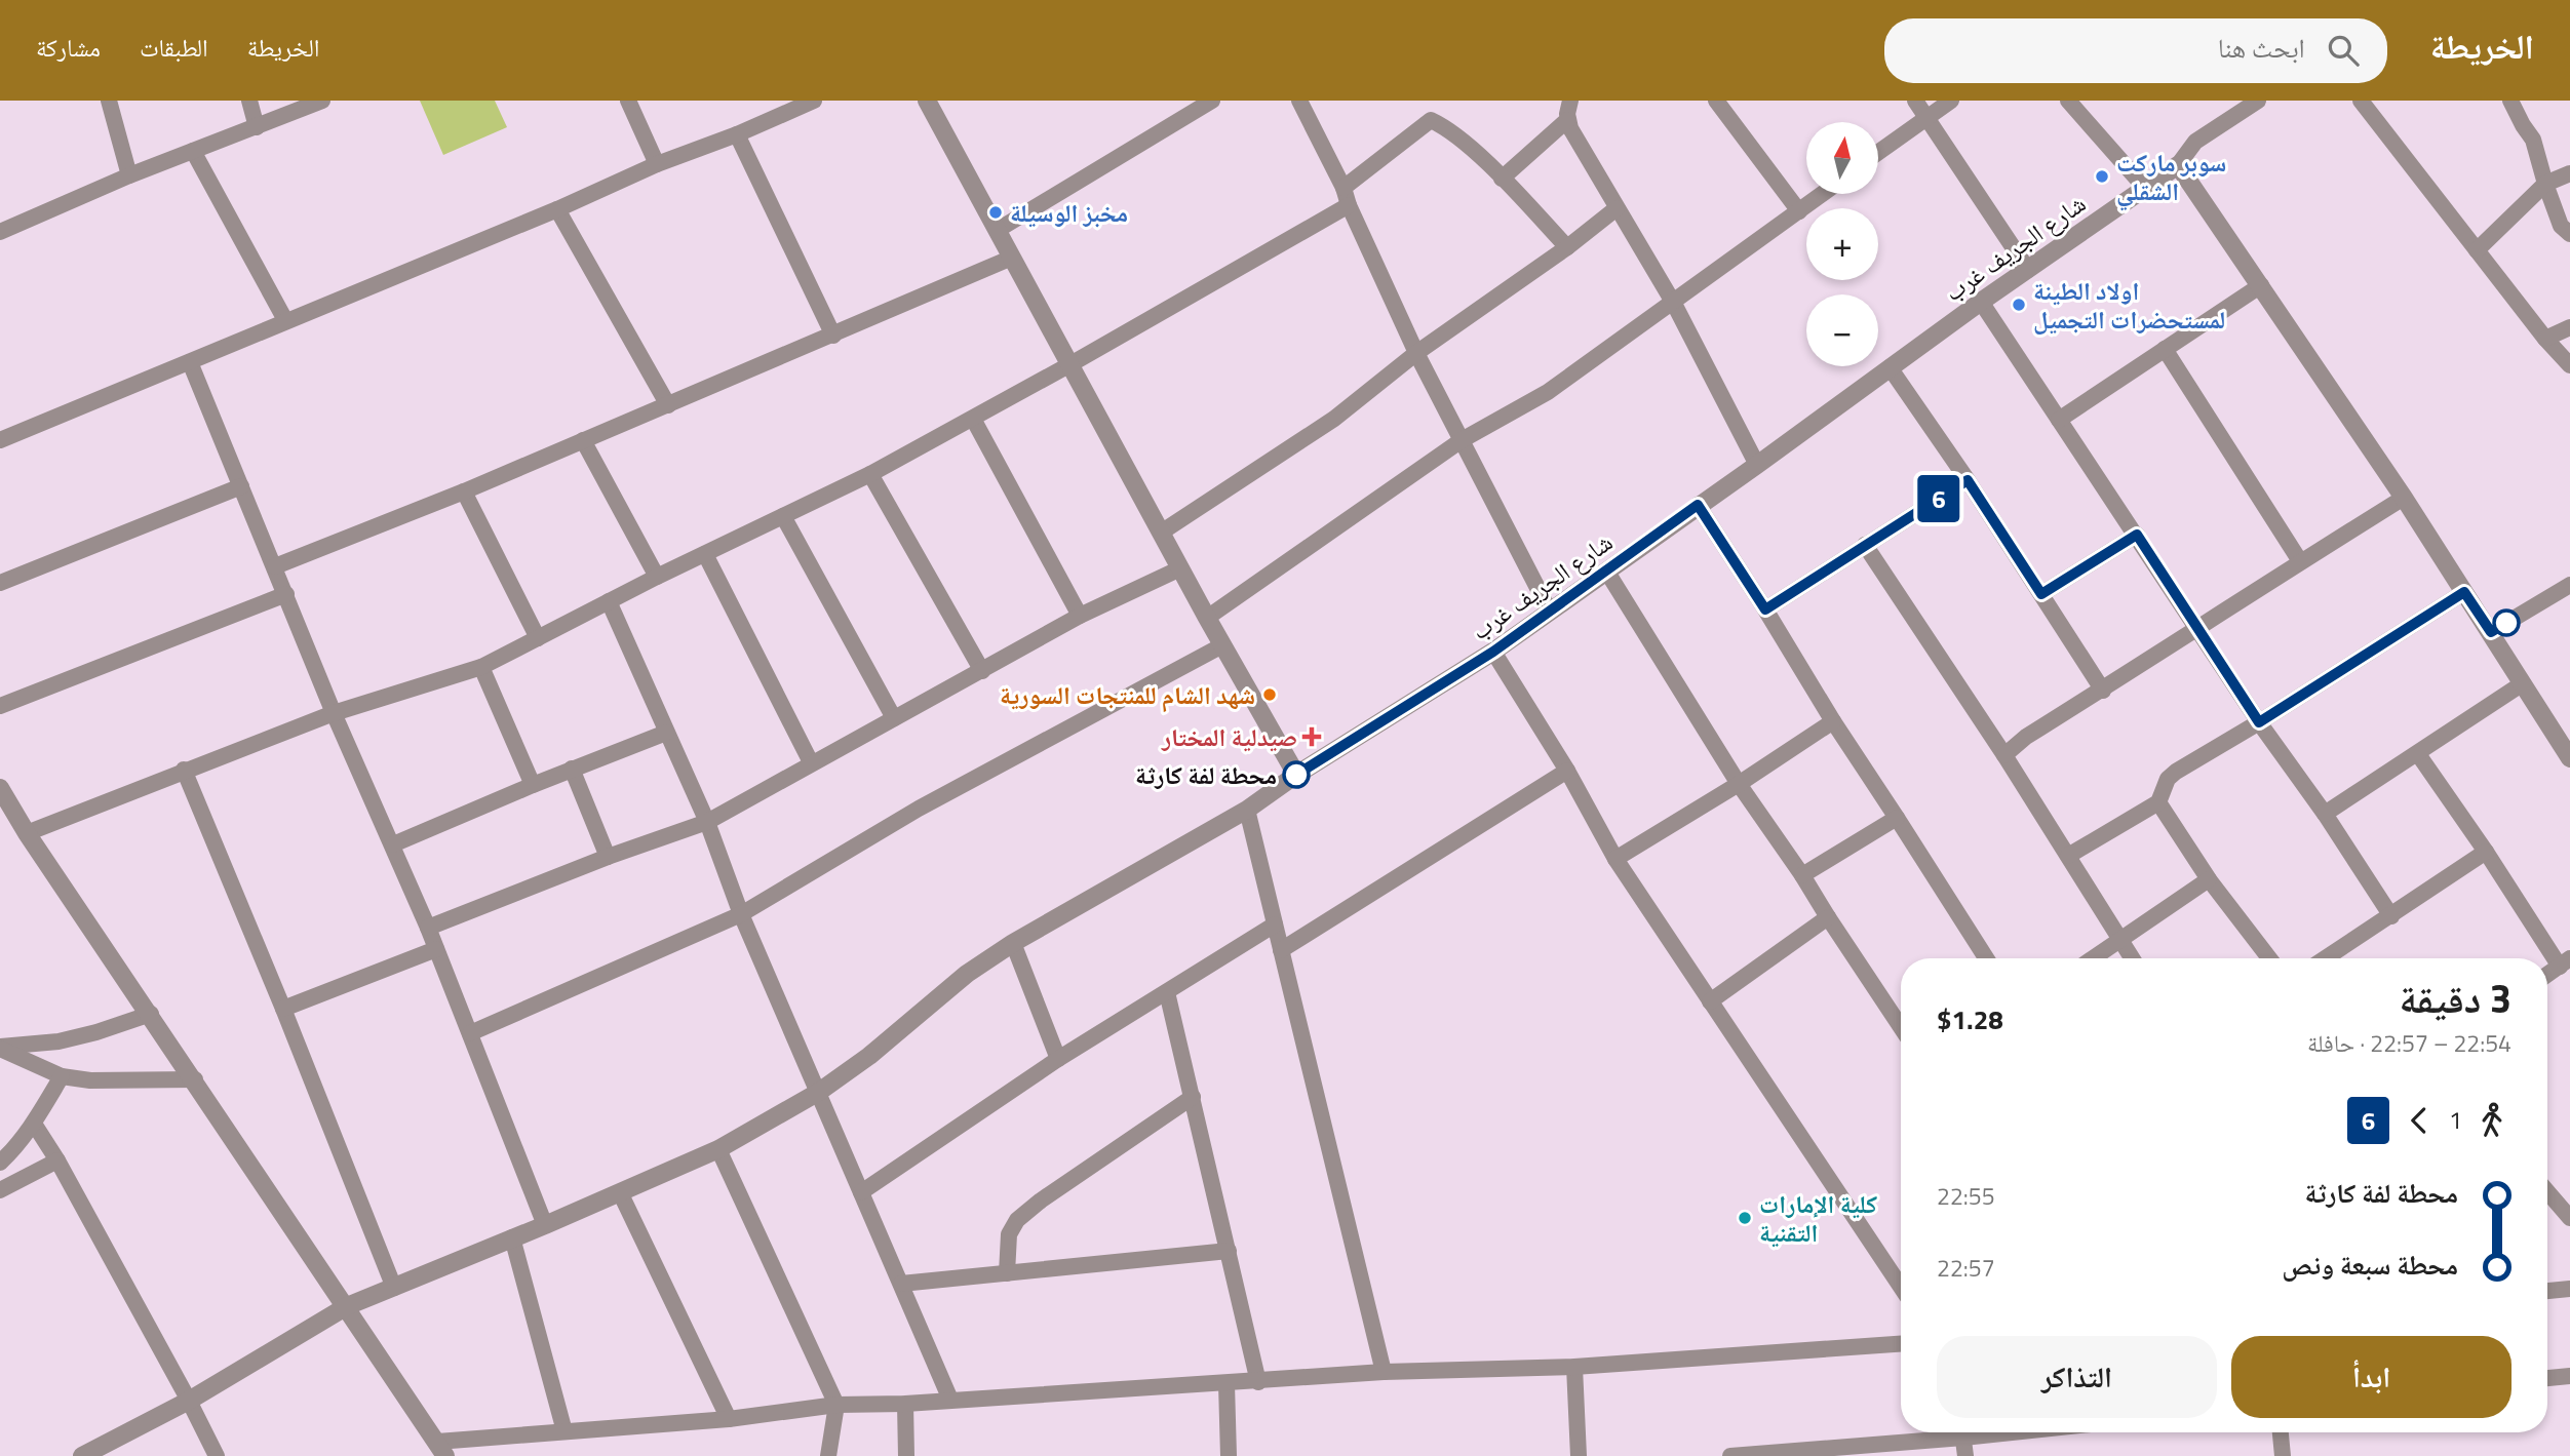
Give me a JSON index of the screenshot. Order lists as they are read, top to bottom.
{
  "streets": {
    "street": ["شارع الجريف غرب"]
  },
  "places": {
    "other": [
      "سوبر ماركت الشقلي",
      "مخبز الوسيلة",
      "اولاد الطينة لمستحضرات التجميل",
      "شهد الشام للمنتجات السورية",
      "محطة لفة كارثة",
      "كلية الإمارات التقنية"
    ],
    "health": ["صيدلية المختار"]
  },
  "lines": ["bus line 6"],
  "north": "top",
  "page": {
    "header": "الخريطة",
    "search": "ابحث هنا",
    "nav": ["الخريطة", "الطبقات", "مشاركة"],
    "on_map": "6",
    "map_buttons": ["+", "−"],
    "heading": ["3 دقيقة", "22:54 – 22:57 · حافلة", "$1.28"],
    "legs": ["1", "6"],
    "list": [
      {
        "name": "محطة لفة كارثة",
        "value": "22:55"
      },
      {
        "name": "محطة سبعة ونص",
        "value": "22:57"
      }
    ],
    "buttons": ["ابدأ", "التذاكر"]
  }
}
